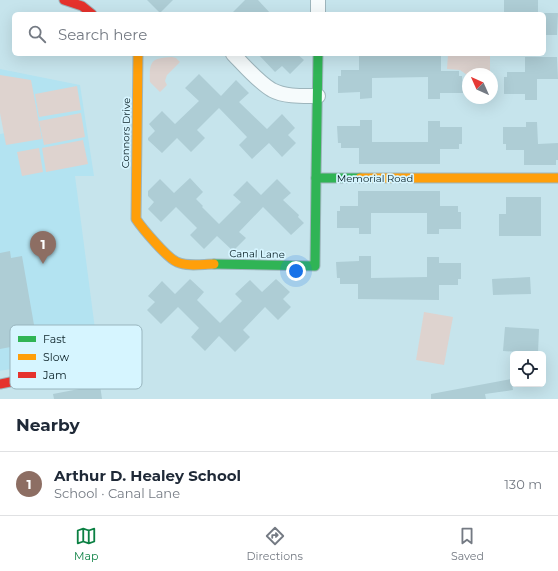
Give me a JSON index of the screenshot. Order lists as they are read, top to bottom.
{
  "streets": {
    "street": ["Connors Drive", "Memorial Road", "Canal Lane"]
  },
  "crossings": [
    ["Connors Drive", "Canal Lane"],
    ["Memorial Road", "Canal Lane"]
  ],
  "legend": ["Fast", "Slow", "Jam"],
  "north": "top left",
  "page": {
    "search": "Search here",
    "pins": "1",
    "heading": "Nearby",
    "list": [
      {
        "mark": "1",
        "name": "Arthur D. Healey School",
        "note": "School · Canal Lane",
        "value": "130 m"
      }
    ],
    "nav": ["Map", "Directions", "Saved"]
  }
}
